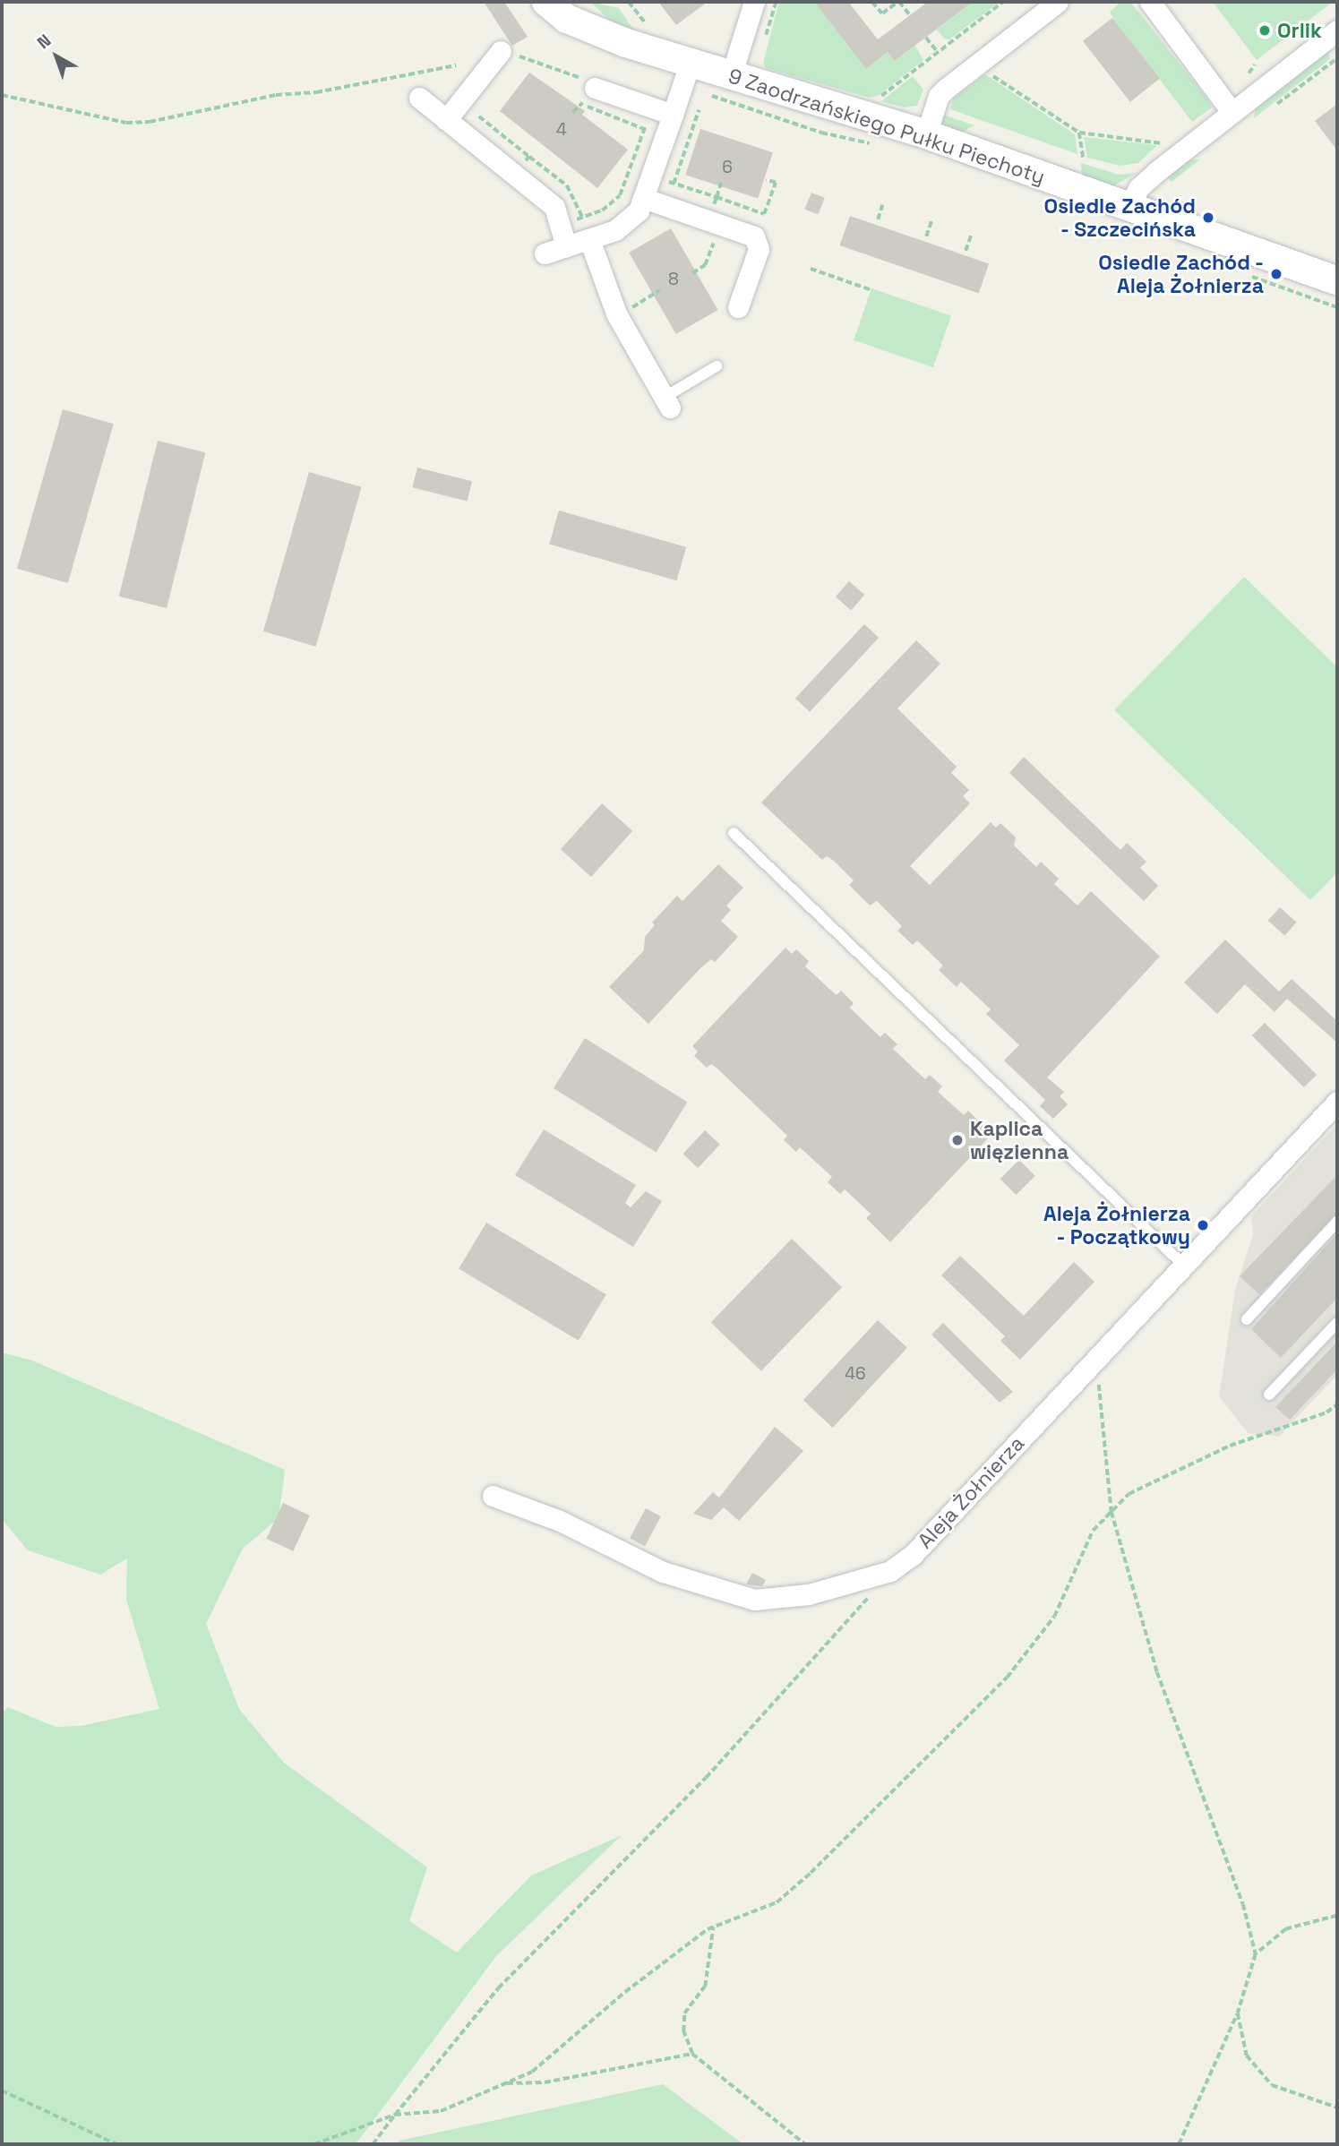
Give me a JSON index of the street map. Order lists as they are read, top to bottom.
{
  "streets": {
    "street": ["9 Zaodrzańskiego Pułku Piechoty", "Aleja Żołnierza"]
  },
  "places": [
    "Orlik",
    "Osiedle Zachód - Szczecińska",
    "Osiedle Zachód - Aleja Żołnierza",
    "Kaplica więzienna",
    "Aleja Żołnierza - Początkowy"
  ],
  "house_numbers": [
    "4",
    "6",
    "8",
    "46"
  ],
  "north": "top left"
}
